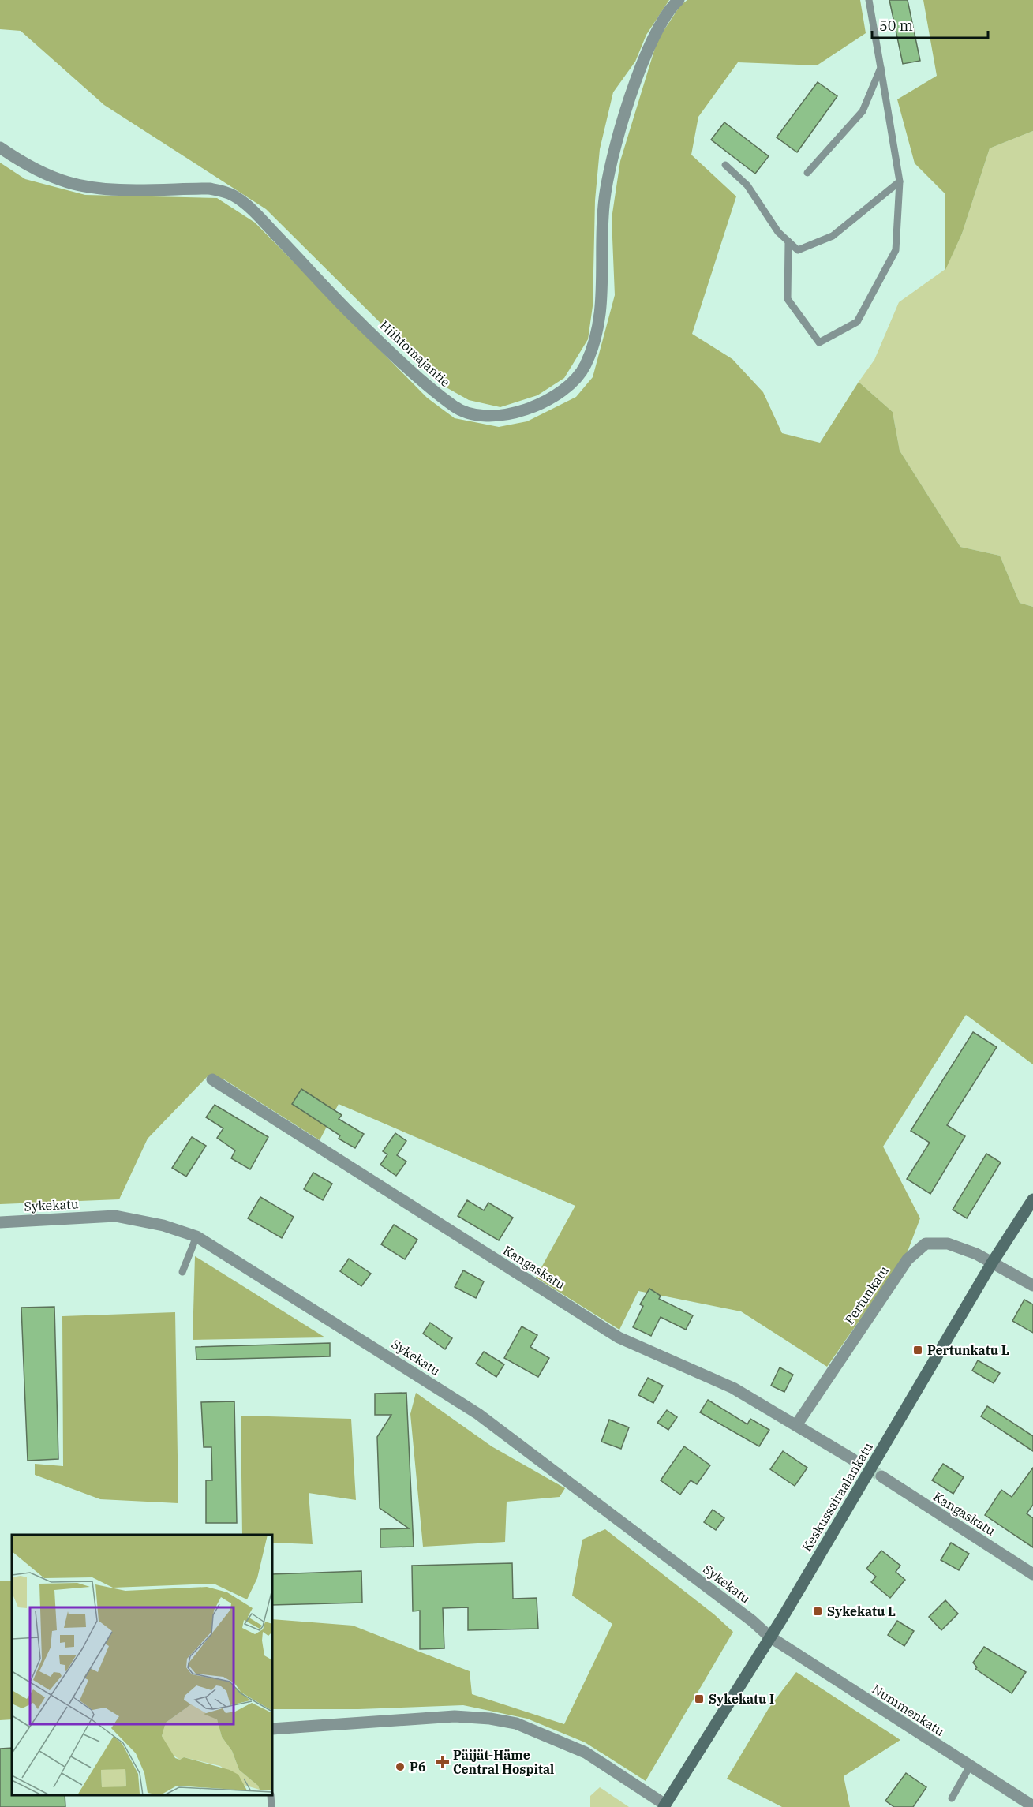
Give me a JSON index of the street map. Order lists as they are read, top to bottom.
{
  "streets": {
    "street": [
      "Hiihtomajantie",
      "Sykekatu",
      "Kangaskatu",
      "Pertunkatu",
      "Keskussairaalankatu",
      "Nummenkatu"
    ]
  },
  "crossings": [
    ["Sykekatu", "Keskussairaalankatu"],
    ["Sykekatu", "Nummenkatu"],
    ["Kangaskatu", "Pertunkatu"],
    ["Pertunkatu", "Keskussairaalankatu"],
    ["Keskussairaalankatu", "Nummenkatu"]
  ],
  "places": {
    "transit": ["Pertunkatu L", "Sykekatu L", "Sykekatu I"],
    "health": ["Päijät-Häme Central Hospital"],
    "other": ["P6"]
  },
  "scale_bar": "50 m"
}
